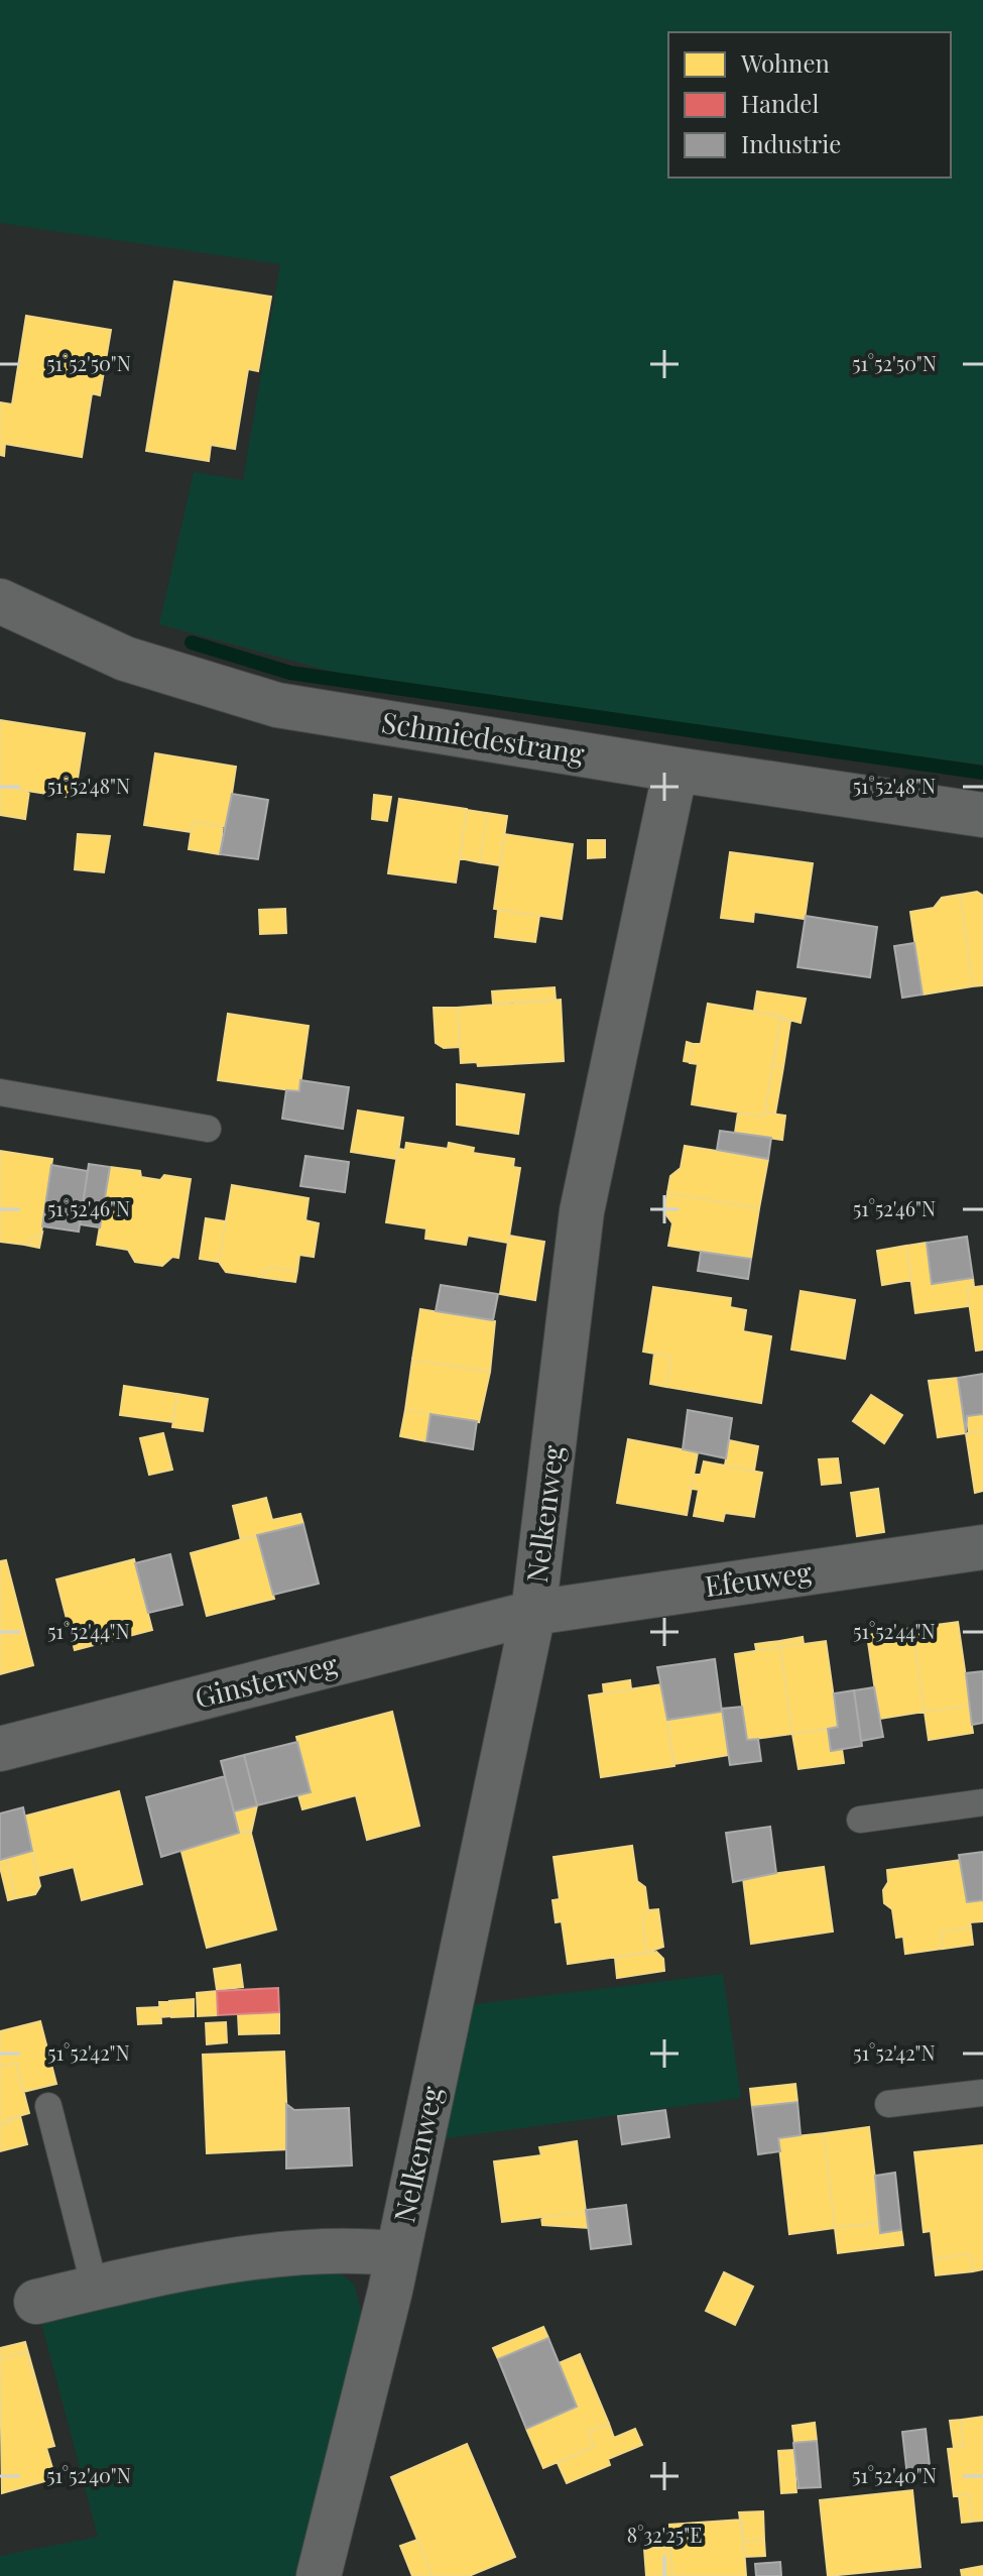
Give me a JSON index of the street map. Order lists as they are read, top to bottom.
{
  "streets": {
    "street": [
      "Schmiedestrang",
      "Nelkenweg",
      "Efeuweg",
      "Ginsterweg"
    ]
  },
  "crossings": [
    ["Schmiedestrang", "Nelkenweg"],
    ["Nelkenweg", "Efeuweg"],
    ["Nelkenweg", "Ginsterweg"],
    ["Efeuweg", "Ginsterweg"]
  ],
  "legend": ["Wohnen", "Handel", "Industrie"],
  "coordinates": [
    "51°52'50\"N",
    "51°52'48\"N",
    "51°52'46\"N",
    "51°52'44\"N",
    "51°52'42\"N",
    "51°52'40\"N",
    "8°32'25\"E"
  ]
}
